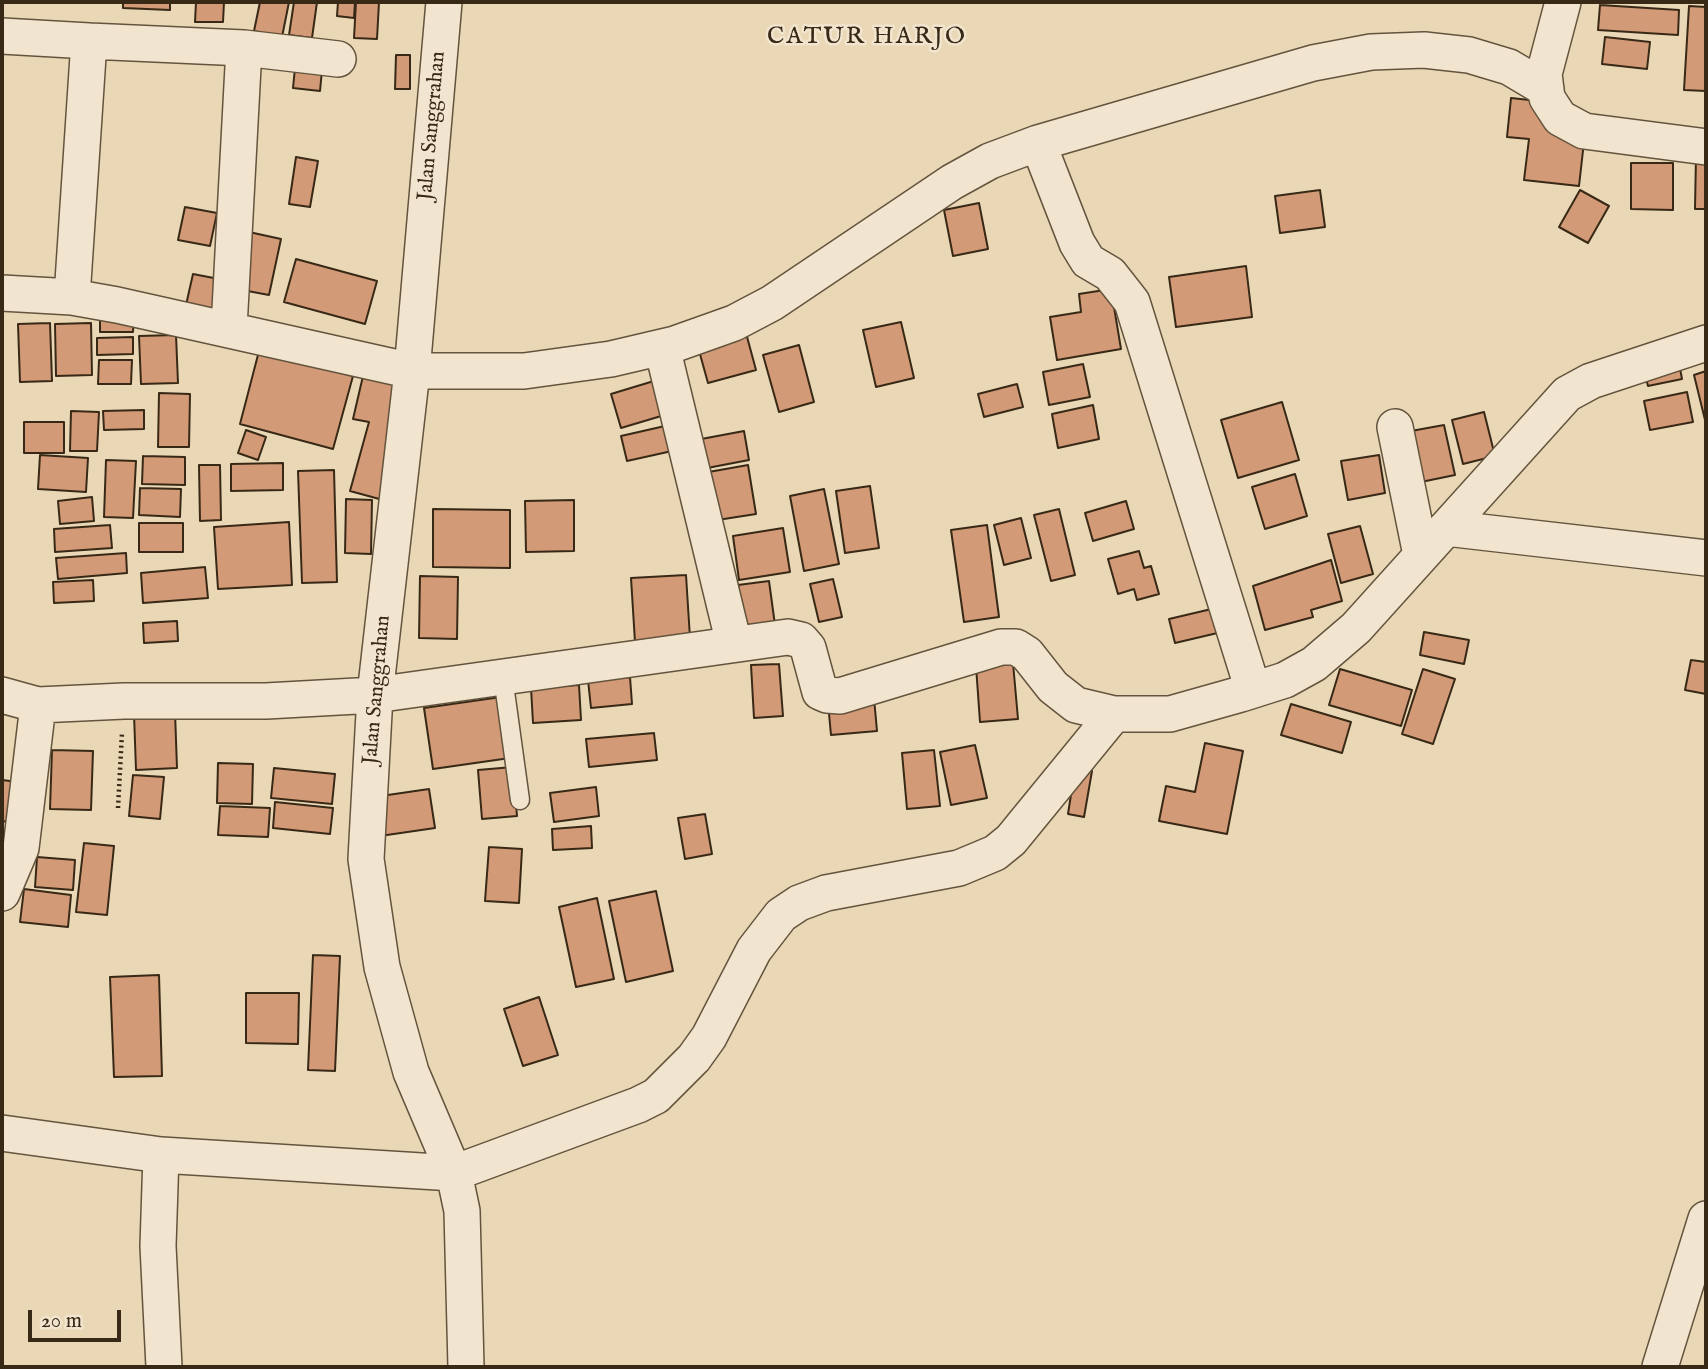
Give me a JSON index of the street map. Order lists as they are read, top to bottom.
{
  "streets": {
    "street": ["Jalan Sanggrahan"]
  },
  "districts": ["CATUR HARJO"],
  "scale_bar": "20 m"
}
